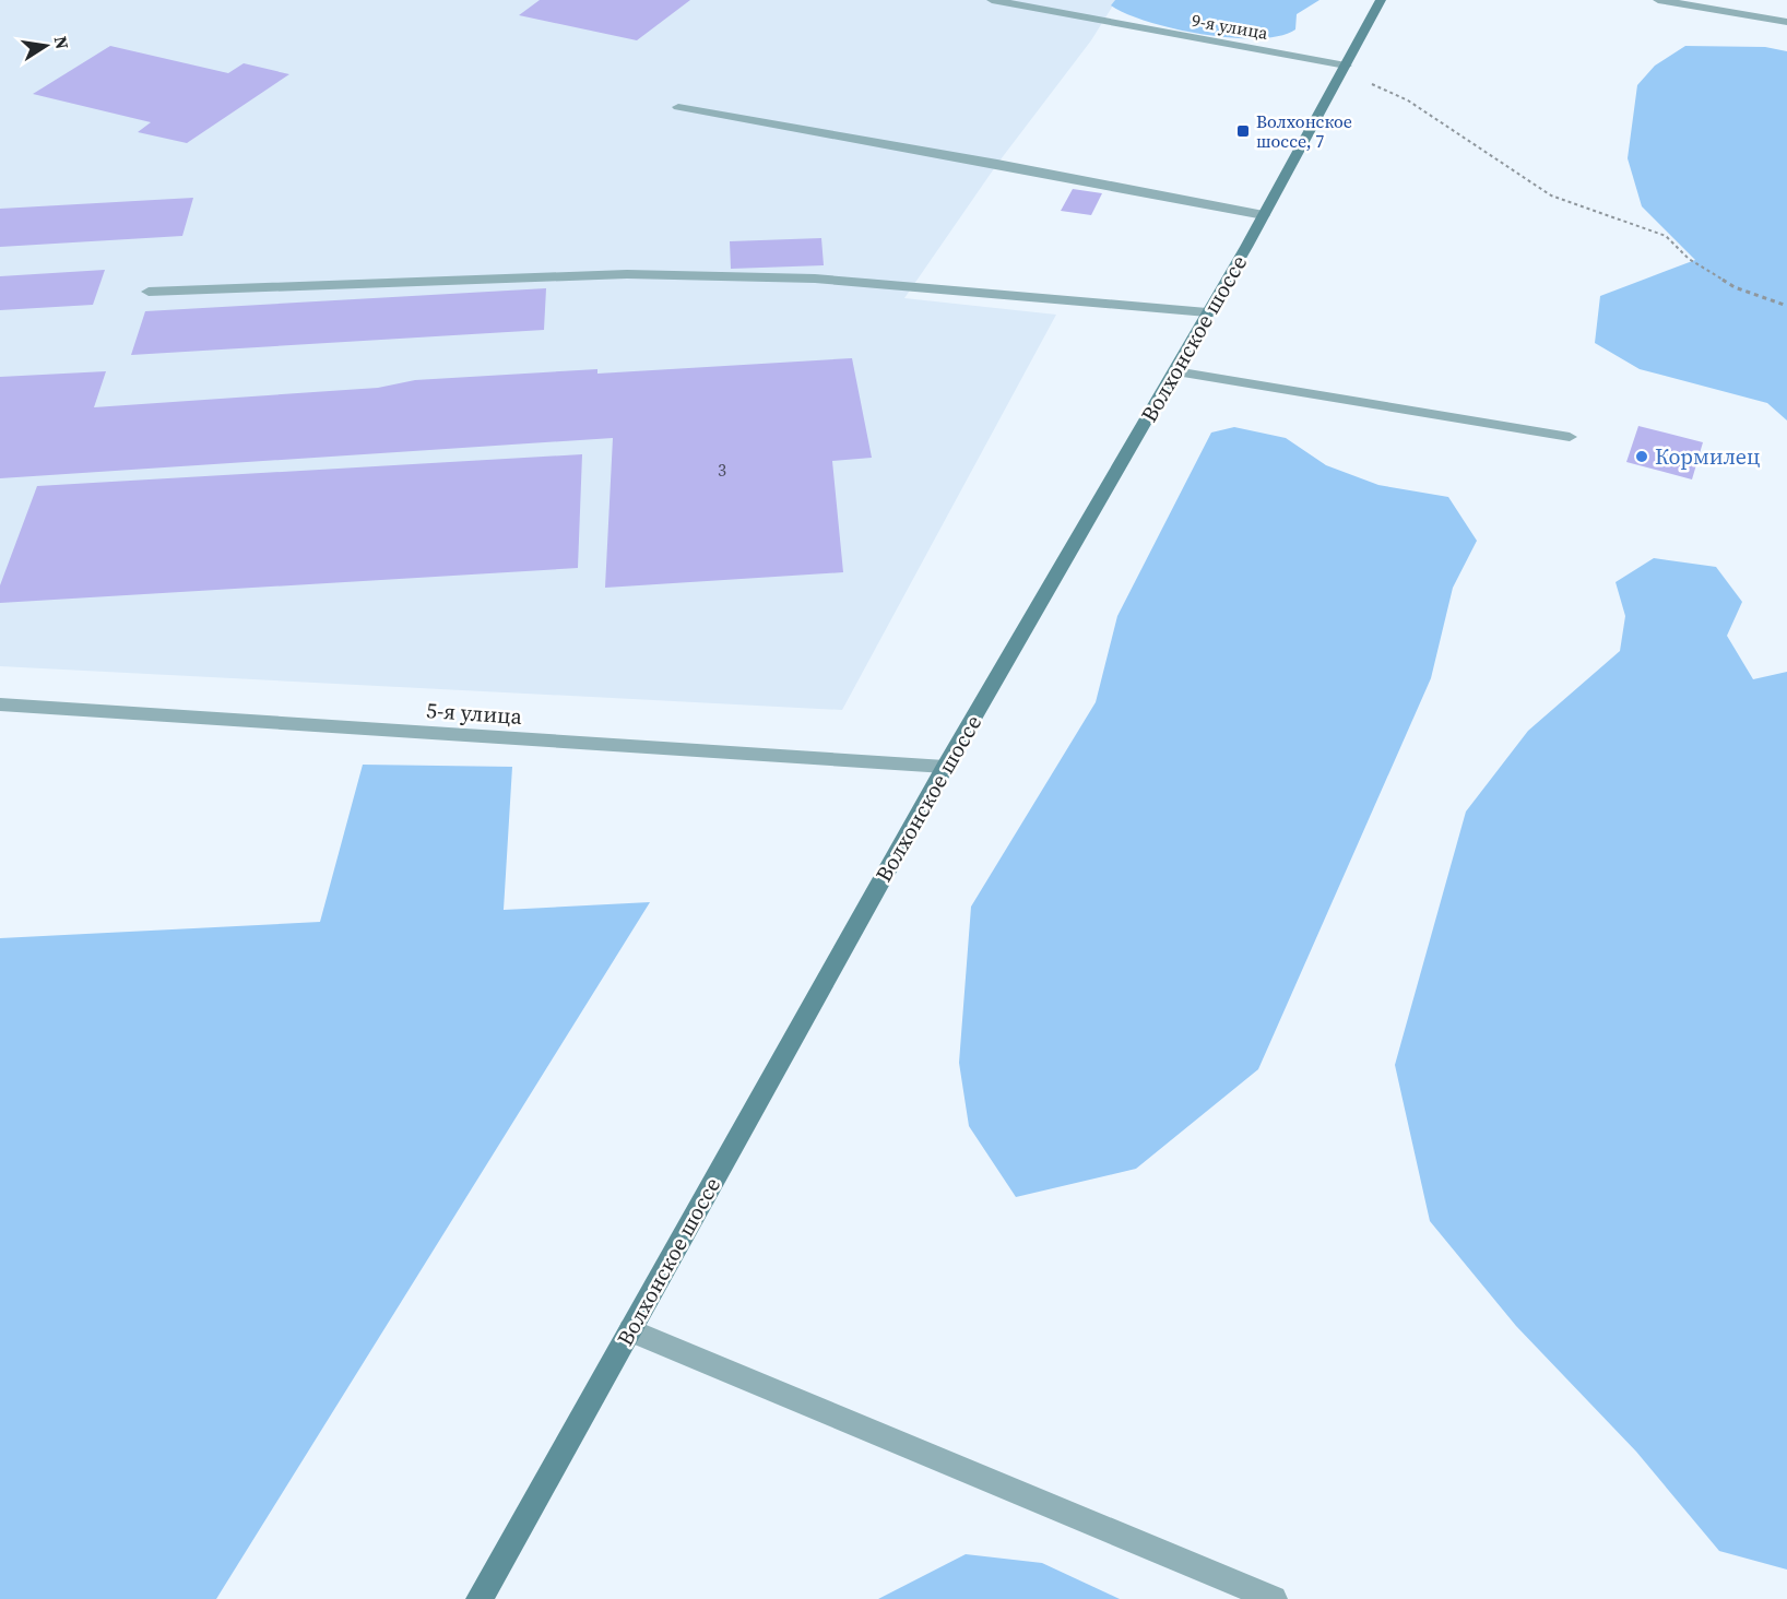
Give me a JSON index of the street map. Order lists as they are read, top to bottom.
{
  "streets": {
    "main road": ["Волхонское шоссе"],
    "street": ["9-я улица", "5-я улица"]
  },
  "crossings": [
    ["9-я улица", "Волхонское шоссе"],
    ["Волхонское шоссе", "5-я улица"]
  ],
  "places": {
    "transit": ["Волхонское шоссе, 7"],
    "other": ["Кормилец"]
  },
  "house_numbers": ["3"],
  "north": "right"
}
